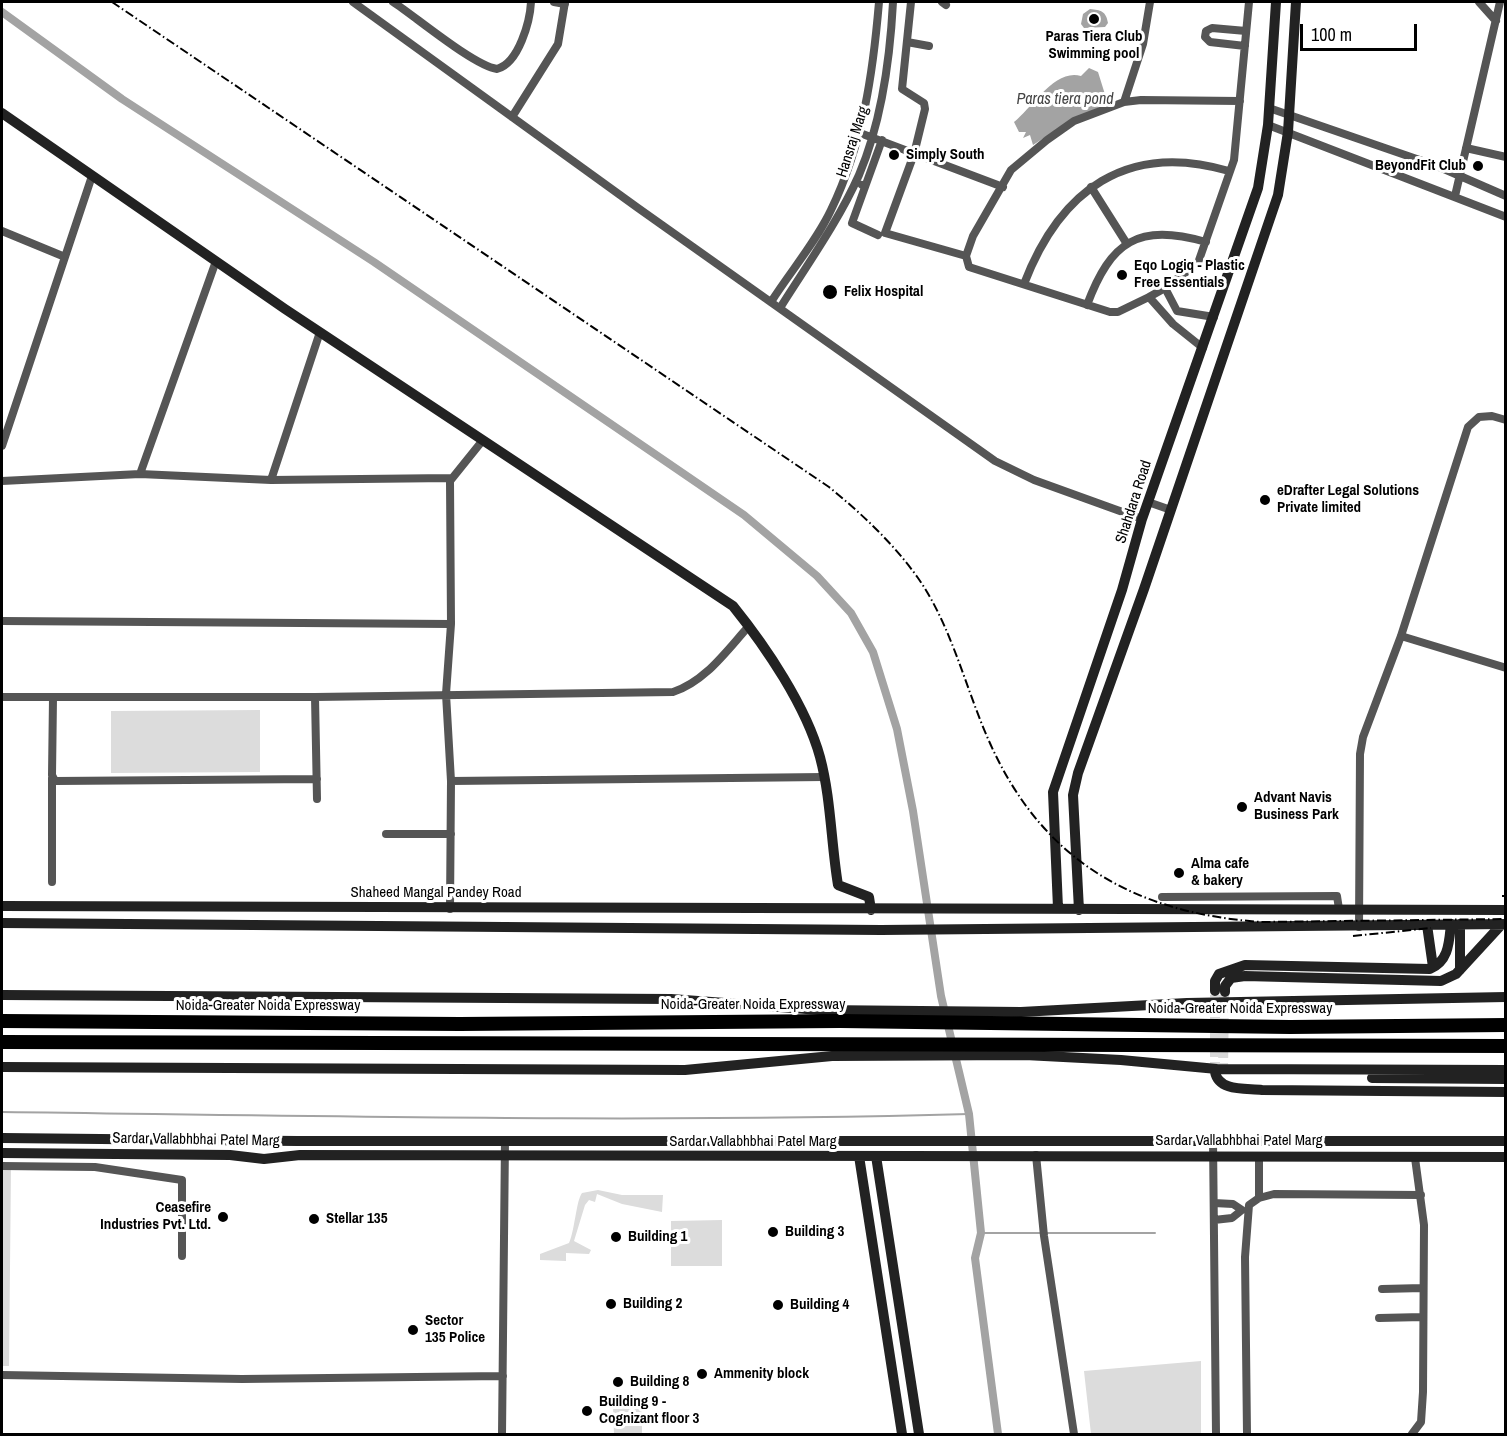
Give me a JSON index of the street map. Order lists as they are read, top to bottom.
{
  "streets": {
    "highway": ["Noida-Greater Noida Expressway"],
    "street": [
      "Hansraj Marg",
      "Shahdara Road",
      "Shaheed Mangal Pandey Road",
      "Sardar Vallabhbhai Patel Marg"
    ]
  },
  "crossings": [
    ["Shahdara Road", "Shaheed Mangal Pandey Road"]
  ],
  "water": ["Paras tiera pond"],
  "places": [
    "Paras Tiera Club Swimming pool",
    "Simply South",
    "BeyondFit Club",
    "Eqo Logiq - Plastic Free Essentials",
    "Felix Hospital",
    "eDrafter Legal Solutions Private limited",
    "Advant Navis Business Park",
    "Alma cafe & bakery",
    "Ceasefire Industries Pvt. Ltd.",
    "Stellar 135",
    "Building 3",
    "Building 1",
    "Building 2",
    "Building 4",
    "Sector 135 Police",
    "Ammenity block",
    "Building 8",
    "Building 9 - Cognizant floor 3"
  ],
  "scale_bar": "100 m"
}
